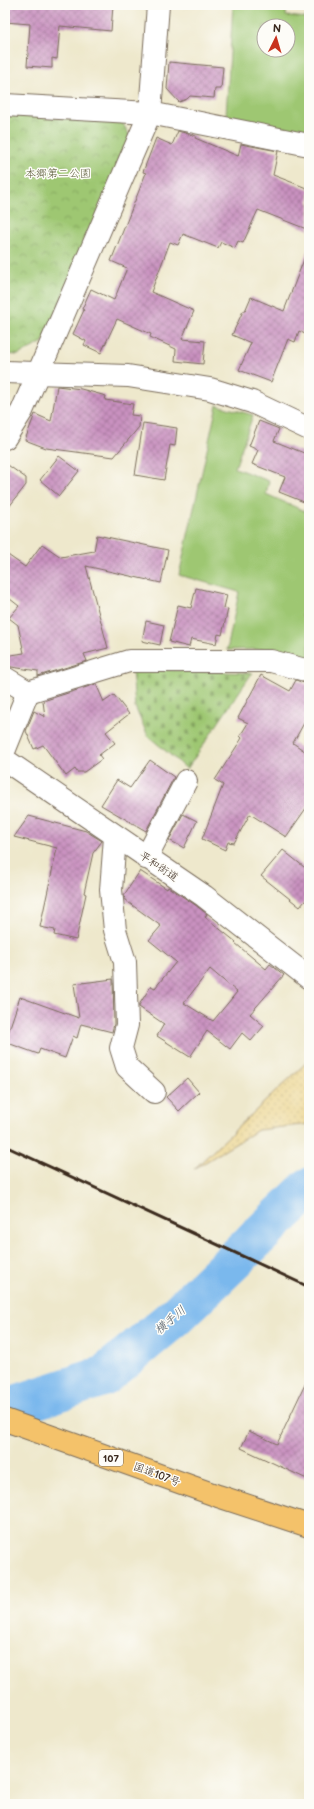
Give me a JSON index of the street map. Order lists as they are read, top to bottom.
{
  "streets": {
    "highway": ["107", "国道107号"],
    "street": ["平和街道"]
  },
  "water": ["横手川"],
  "parks": ["本郷第二公園"],
  "north": "top"
}
